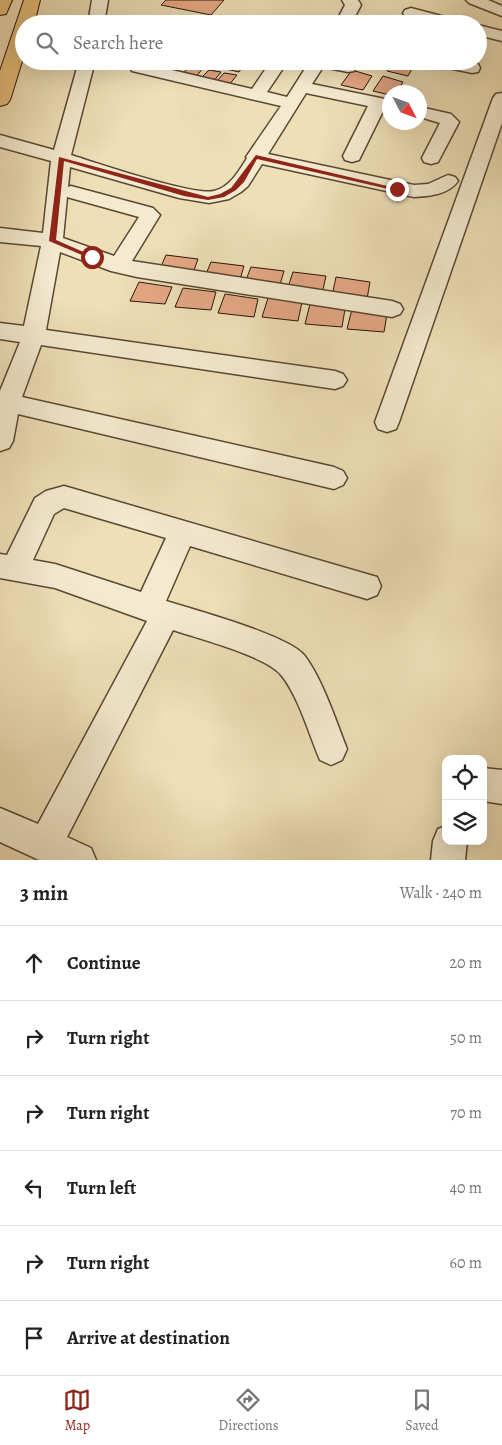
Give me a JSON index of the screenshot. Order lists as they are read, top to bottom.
{
  "north": "bottom right",
  "page": {
    "search": "Search here",
    "heading": ["3 min", "Walk · 240 m"],
    "list": [
      ["Continue", "20 m"],
      ["Turn right", "50 m"],
      ["Turn right", "70 m"],
      ["Turn left", "40 m"],
      ["Turn right", "60 m"],
      "Arrive at destination"
    ],
    "nav": ["Map", "Directions", "Saved"]
  }
}
